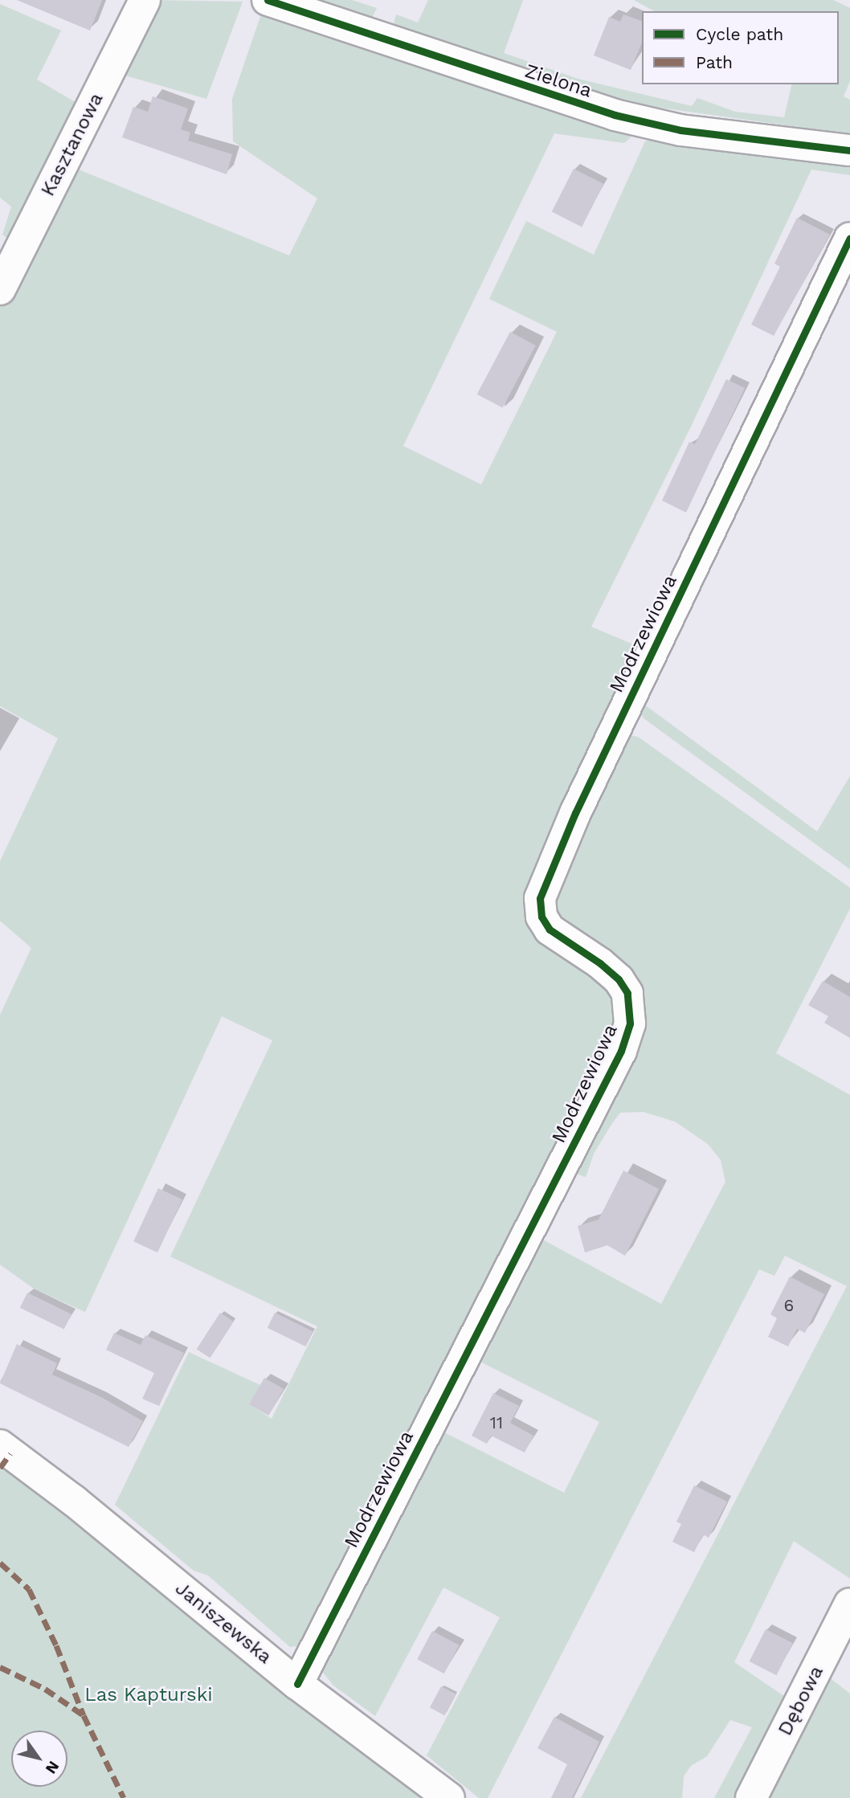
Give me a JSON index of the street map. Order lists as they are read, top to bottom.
{
  "streets": {
    "street": [
      "Zielona",
      "Kasztanowa",
      "Modrzewiowa",
      "Janiszewska",
      "Dębowa"
    ]
  },
  "crossings": [
    ["Modrzewiowa", "Janiszewska"]
  ],
  "parks": ["Las Kapturski"],
  "house_numbers": ["6", "11"],
  "legend": ["Cycle path", "Path"],
  "north": "bottom right"
}
